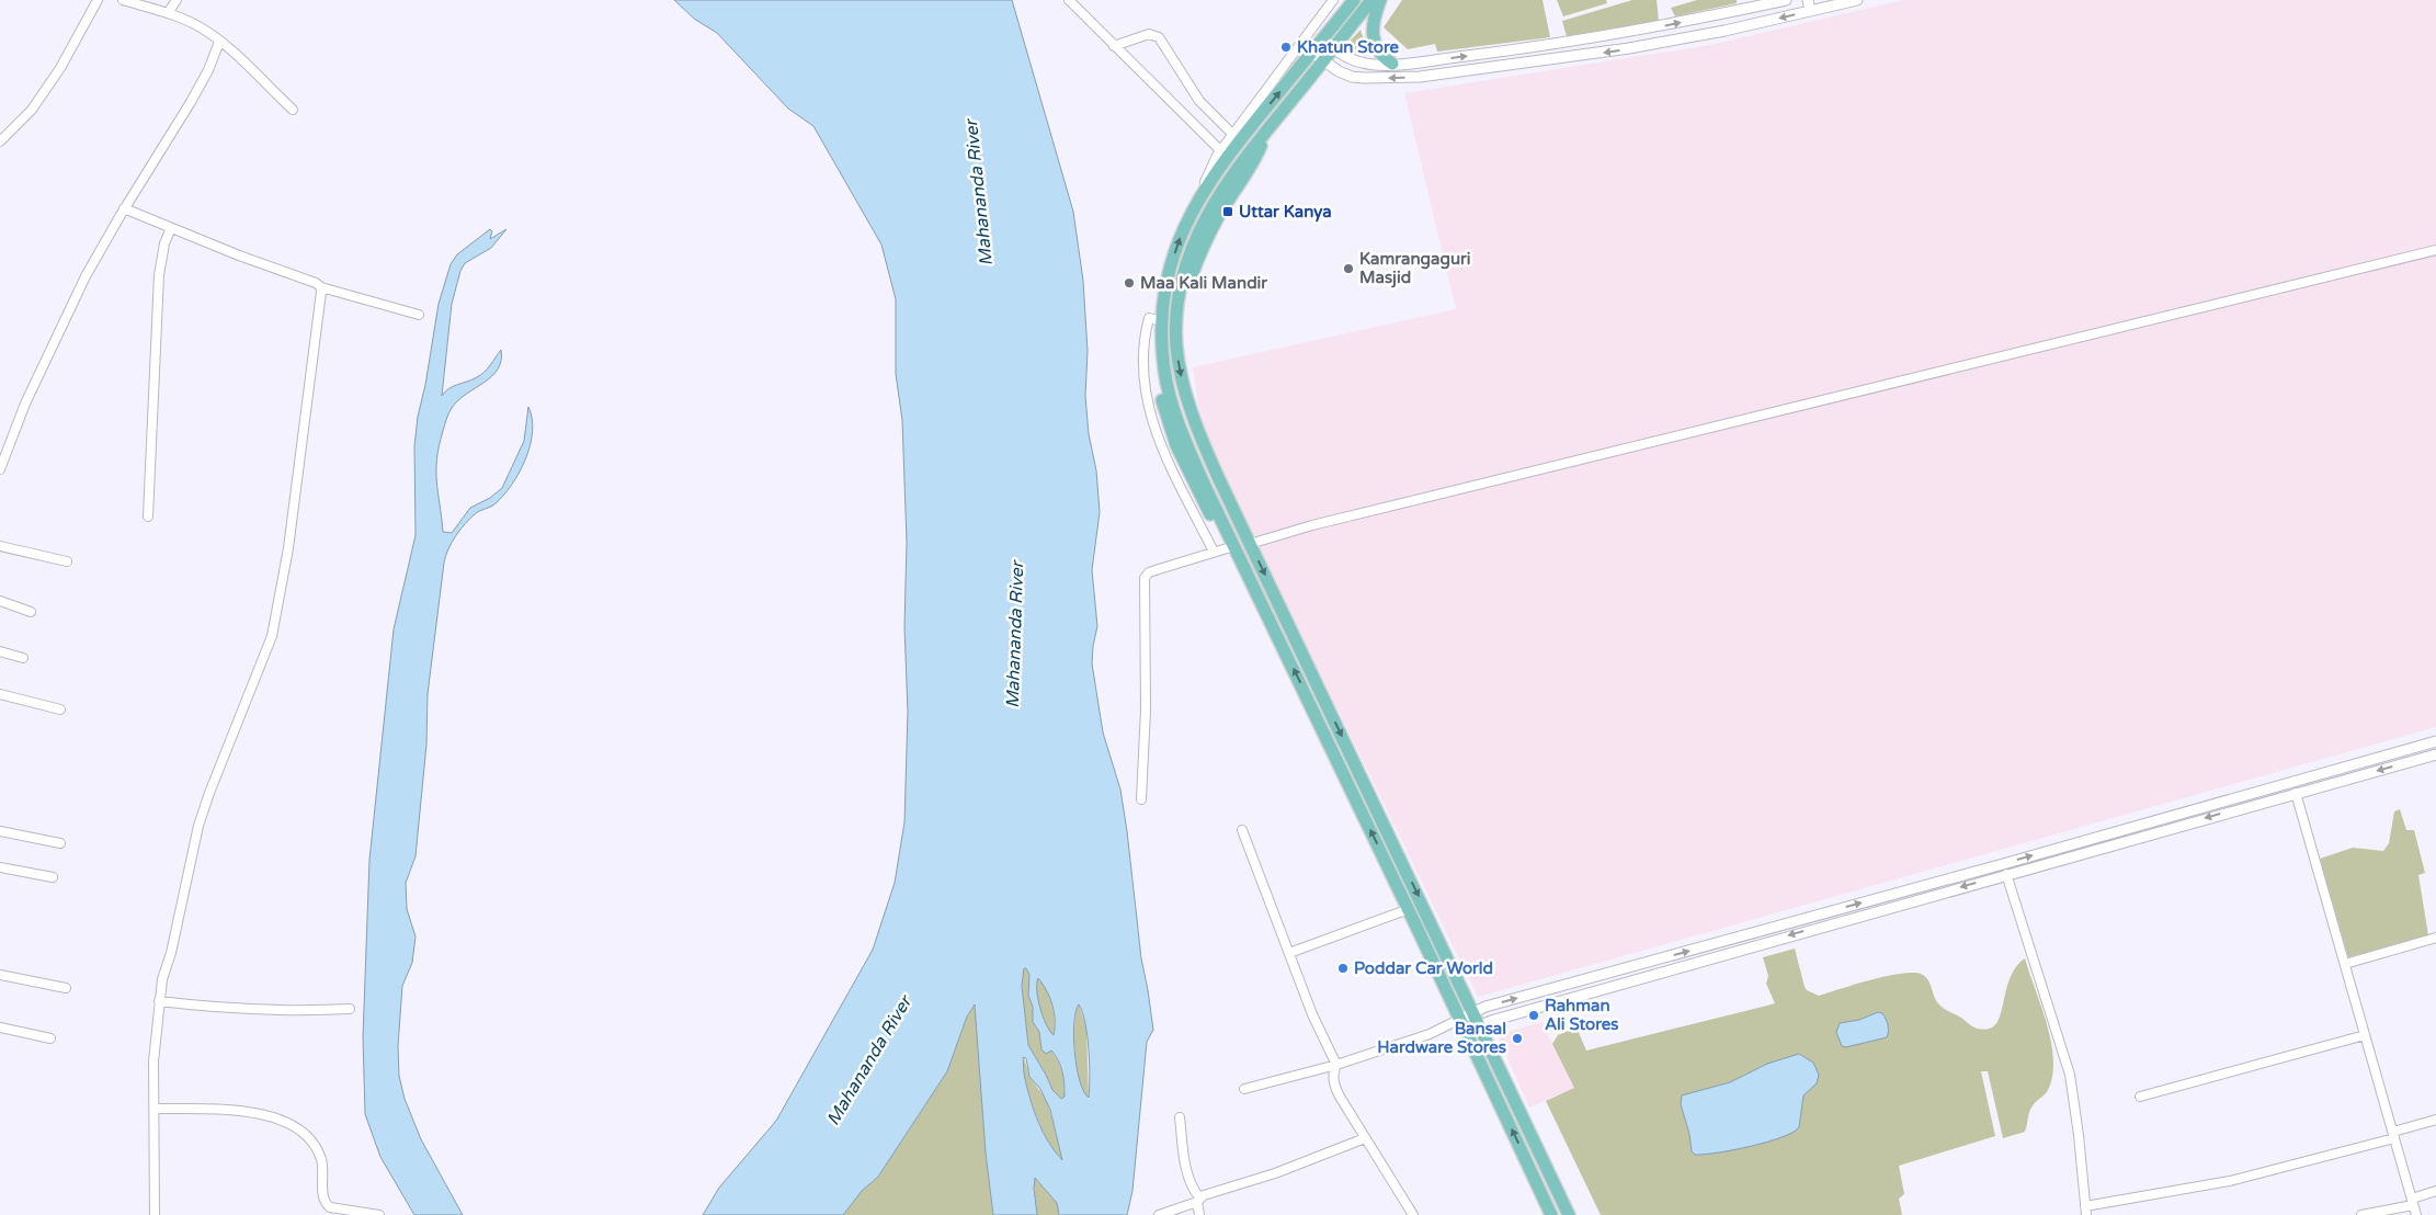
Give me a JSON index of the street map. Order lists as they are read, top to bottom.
{
  "water": ["Mahananda River"],
  "places": {
    "other": [
      "Khatun Store",
      "Kamrangaguri Masjid",
      "Maa Kali Mandir",
      "Poddar Car World",
      "Rahman Ali Stores",
      "Bansal Hardware Stores"
    ],
    "transit": ["Uttar Kanya"]
  }
}
